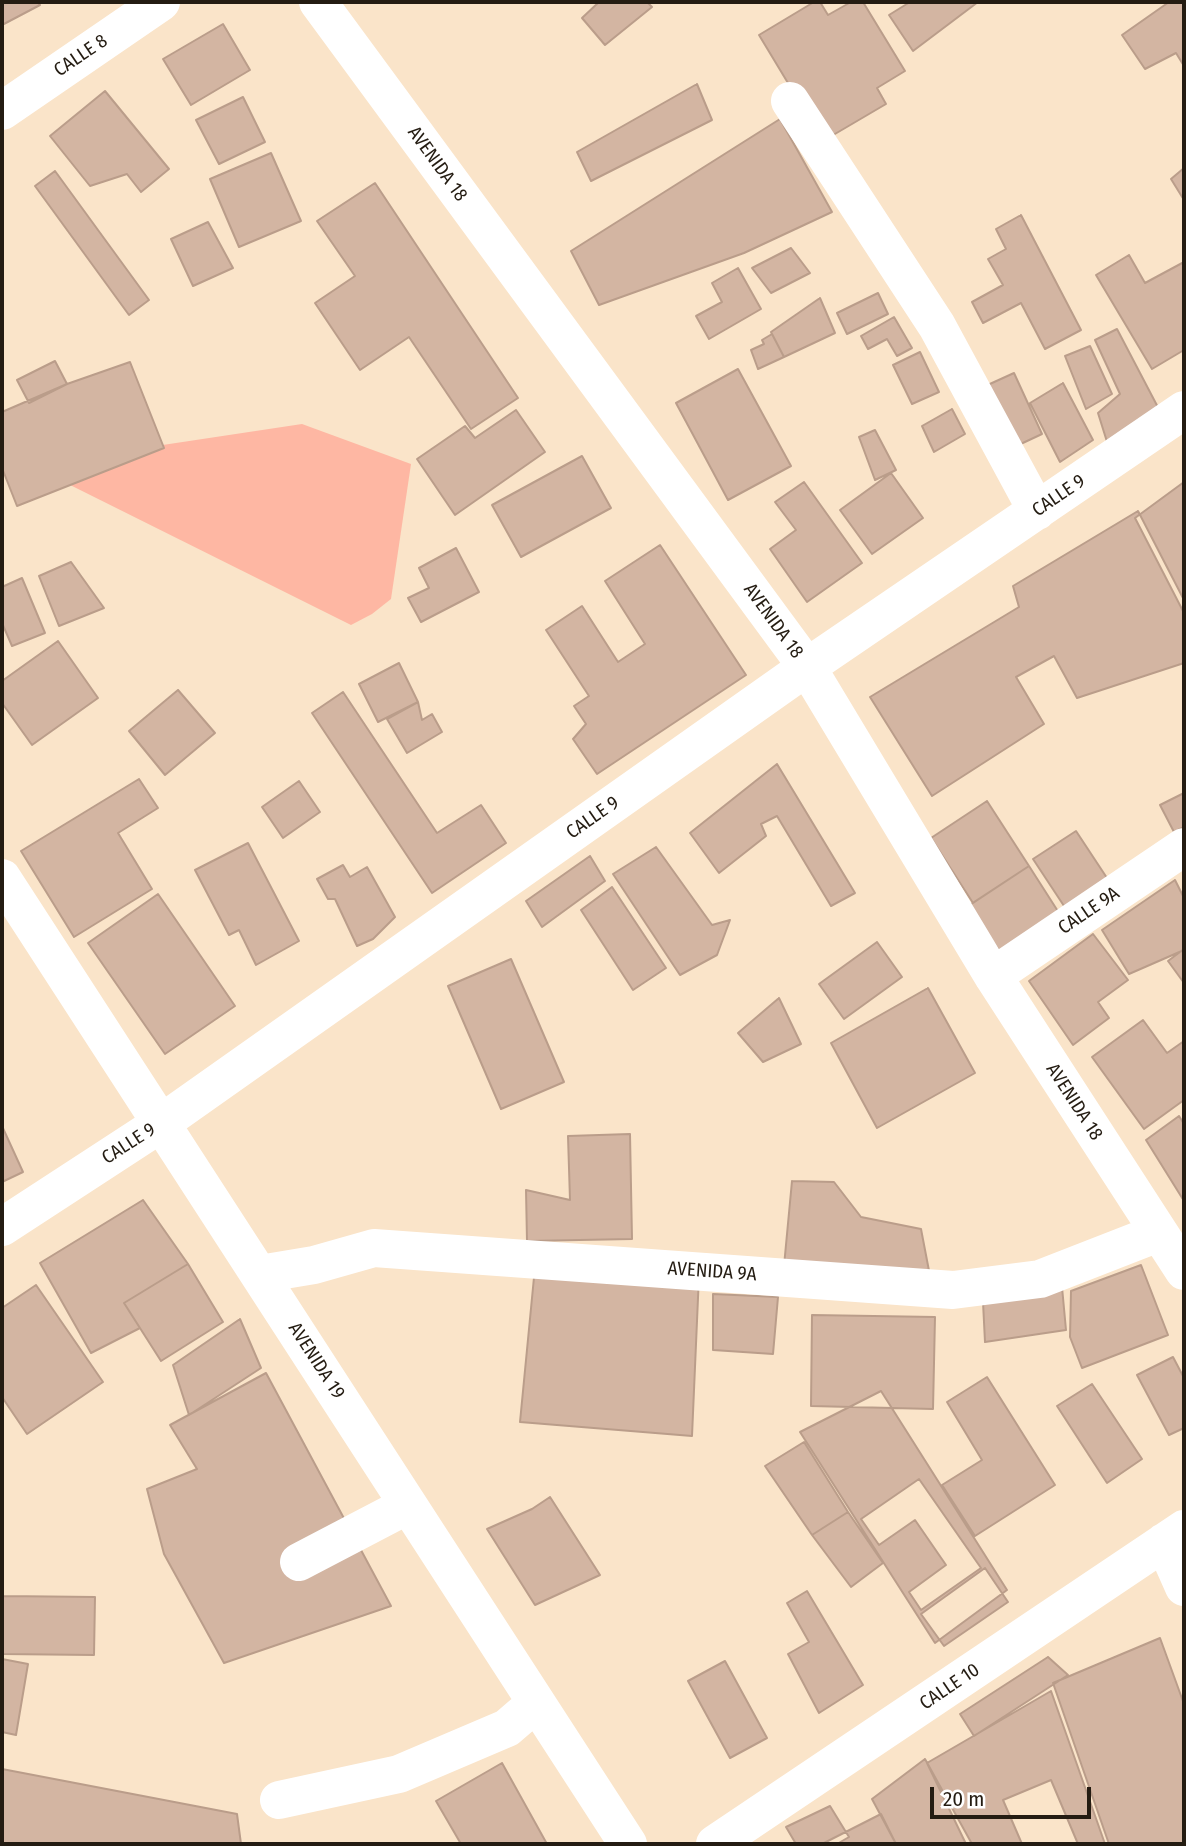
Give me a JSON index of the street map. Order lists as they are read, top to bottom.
{
  "streets": {
    "street": [
      "CALLE 8",
      "AVENIDA 18",
      "CALLE 9",
      "CALLE 9A",
      "AVENIDA 9A",
      "AVENIDA 19",
      "CALLE 10"
    ]
  },
  "crossings": [
    ["AVENIDA 18", "CALLE 9"],
    ["AVENIDA 18", "CALLE 9A"],
    ["AVENIDA 18", "AVENIDA 9A"],
    ["CALLE 9", "AVENIDA 19"],
    ["AVENIDA 9A", "AVENIDA 19"]
  ],
  "scale_bar": "20 m"
}
